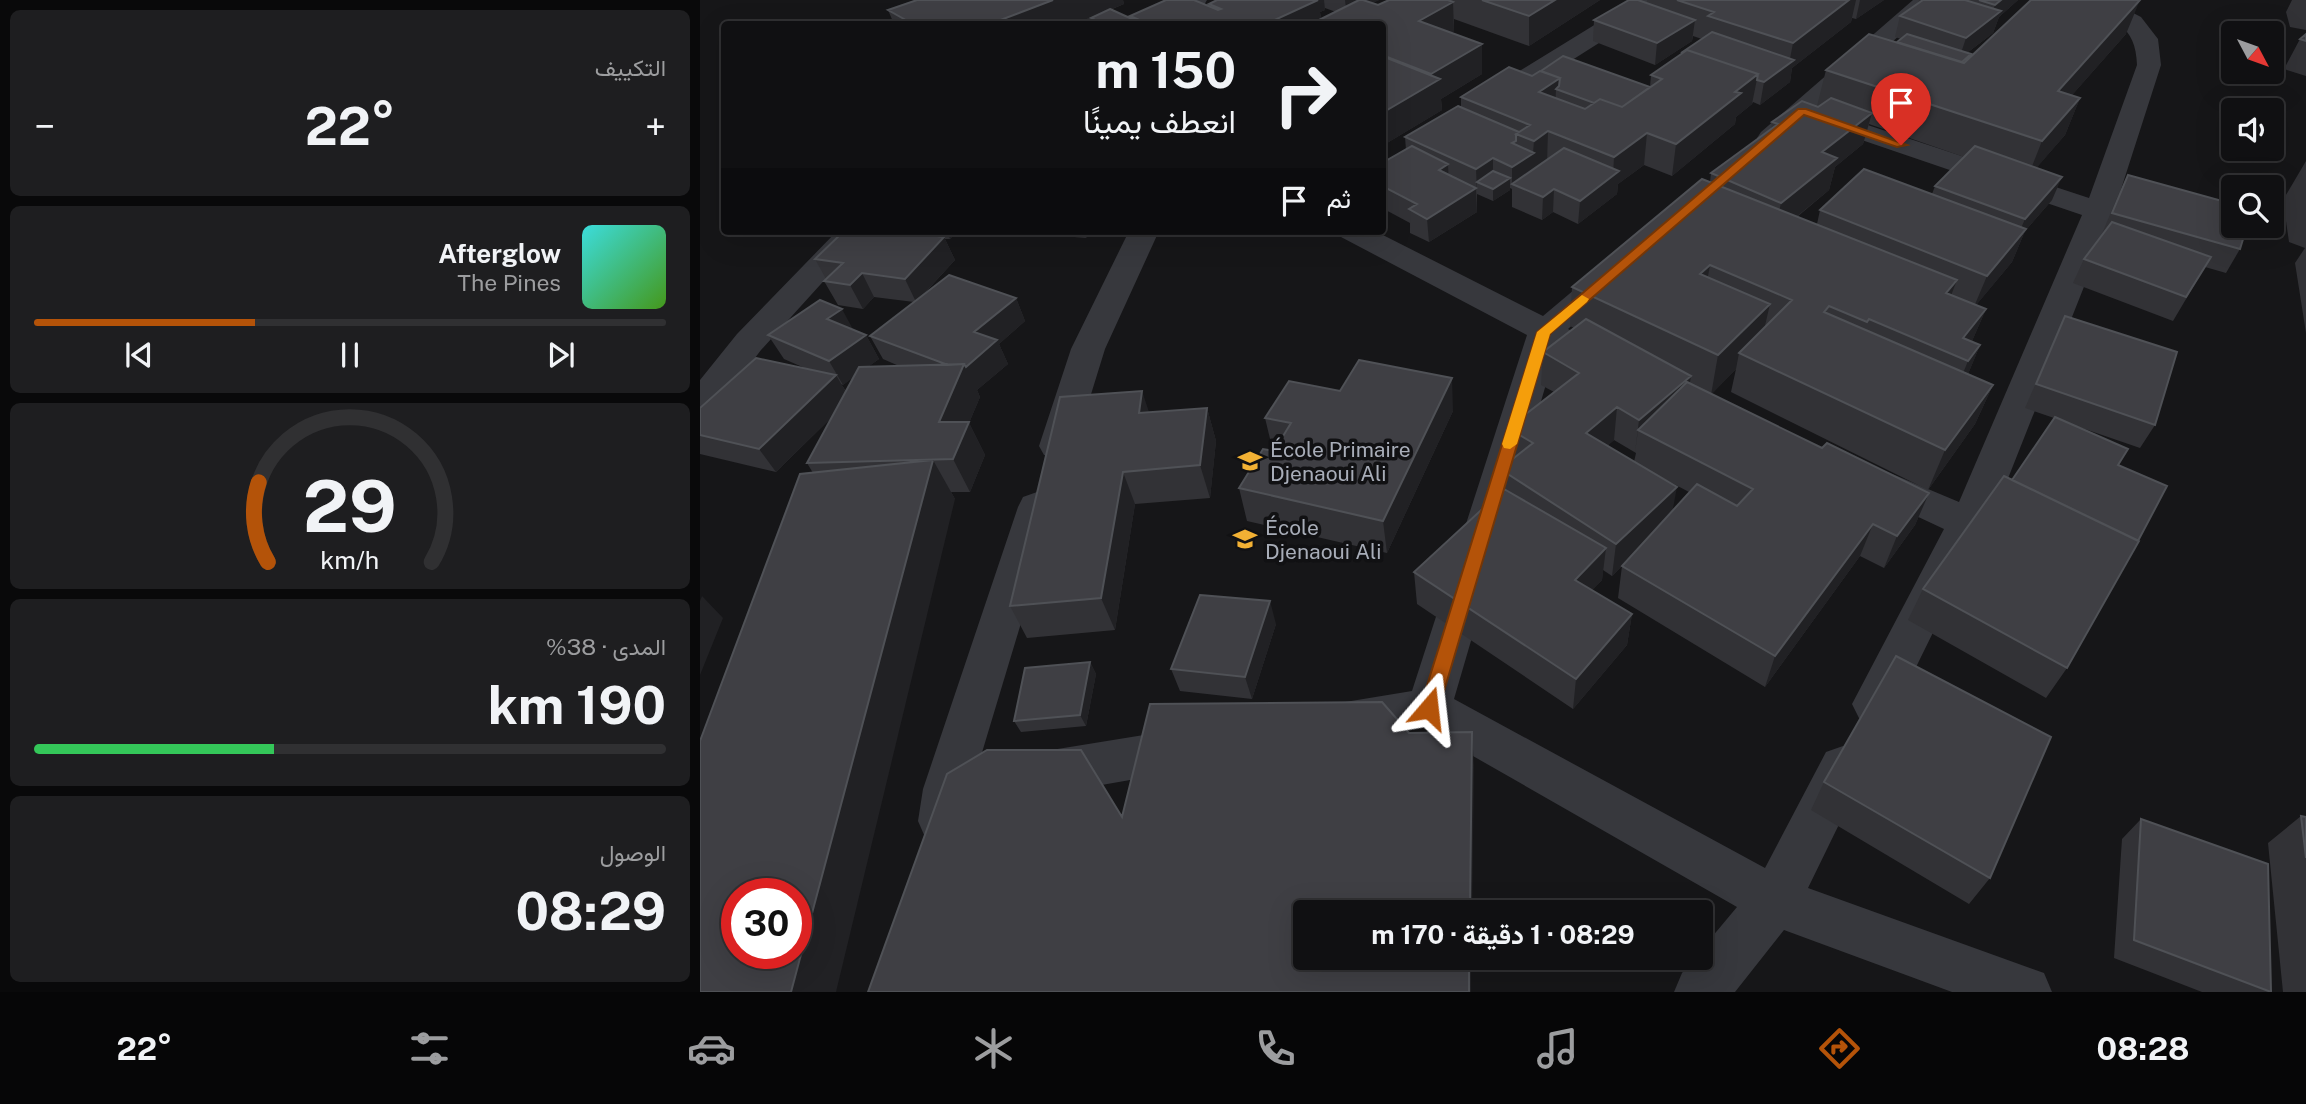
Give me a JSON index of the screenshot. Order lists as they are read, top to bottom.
{
  "places": {
    "school or university": ["École Primaire Djenaoui Ali", "École Djenaoui Ali"]
  },
  "north": "bottom right",
  "page": {
    "tile": [
      "التكييف",
      ["المدى · 38%", "190 km"],
      ["الوصول", "08:29"]
    ],
    "turn": ["150 m", "انعطف يمينًا"],
    "heat": ["−", "22°", "+"],
    "then": "ثم",
    "song": ["Afterglow", "The Pines"],
    "limit": "30",
    "trip": "08:29 · 1 دقيقة · 170 m",
    "tabs": ["08:28", "22°"],
    "gauge": ["29", "km/h"]
  }
}
